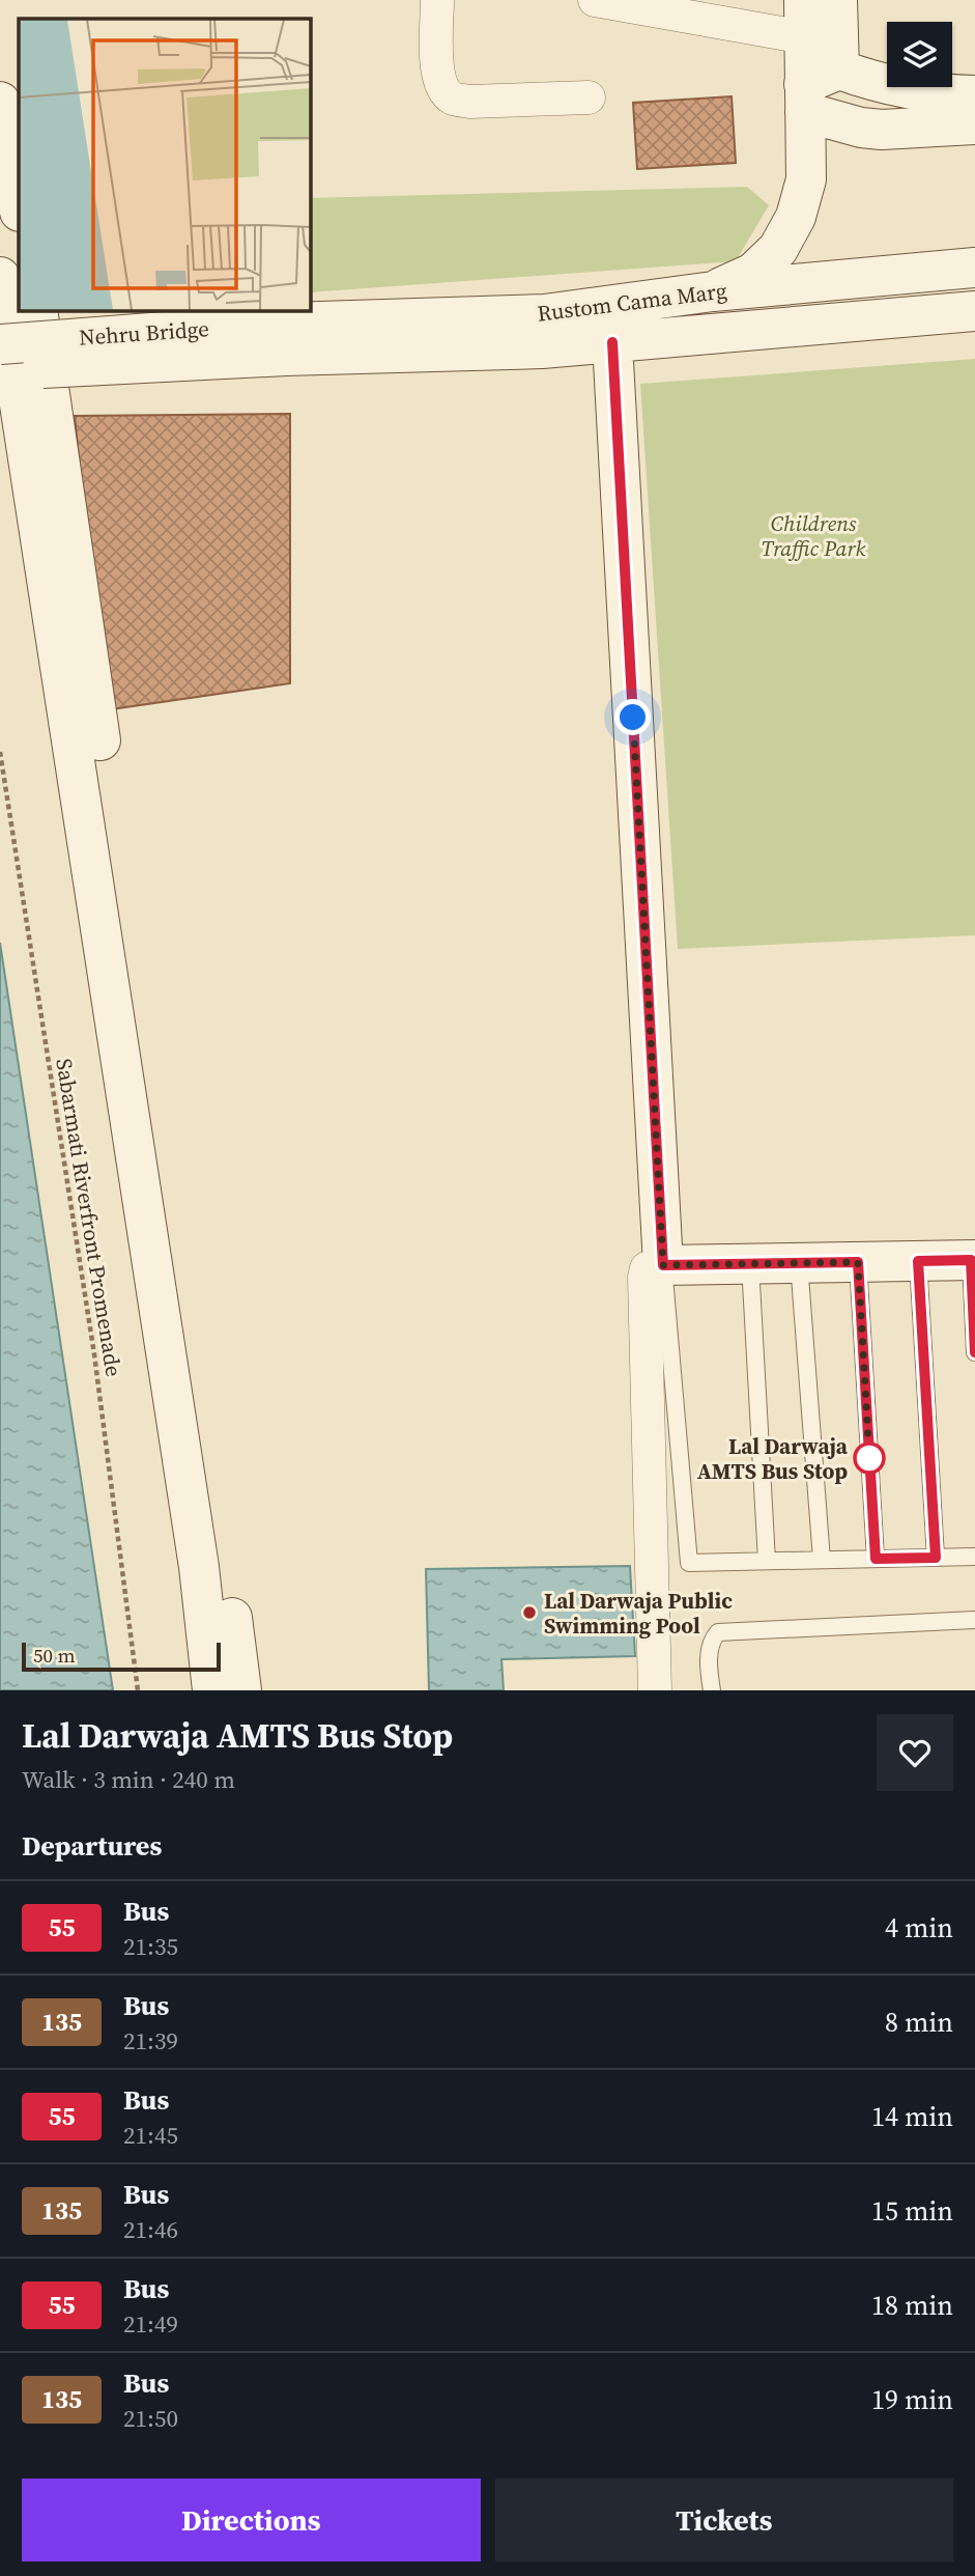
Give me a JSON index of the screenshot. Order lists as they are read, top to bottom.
{
  "streets": {
    "main road": ["Rustom Cama Marg", "Nehru Bridge"],
    "path": ["Sabarmati Riverfront Promenade"]
  },
  "crossings": [
    ["Rustom Cama Marg", "Nehru Bridge"]
  ],
  "parks": ["Childrens Traffic Park"],
  "places": ["Lal Darwaja AMTS Bus Stop", "Lal Darwaja Public Swimming Pool"],
  "lines": ["bus line 55"],
  "scale_bar": "50 m",
  "page": {
    "scale": "50 m",
    "heading": [
      ["Lal Darwaja AMTS Bus Stop", "Walk · 3 min · 240 m"],
      "Departures"
    ],
    "list": [
      {
        "mark": "55",
        "name": "Bus",
        "note": "21:35",
        "value": "4 min"
      },
      {
        "mark": "135",
        "name": "Bus",
        "note": "21:39",
        "value": "8 min"
      },
      {
        "mark": "55",
        "name": "Bus",
        "note": "21:45",
        "value": "14 min"
      },
      {
        "mark": "135",
        "name": "Bus",
        "note": "21:46",
        "value": "15 min"
      },
      {
        "mark": "55",
        "name": "Bus",
        "note": "21:49",
        "value": "18 min"
      },
      {
        "mark": "135",
        "name": "Bus",
        "note": "21:50",
        "value": "19 min"
      }
    ],
    "buttons": ["Directions", "Tickets"]
  }
}
